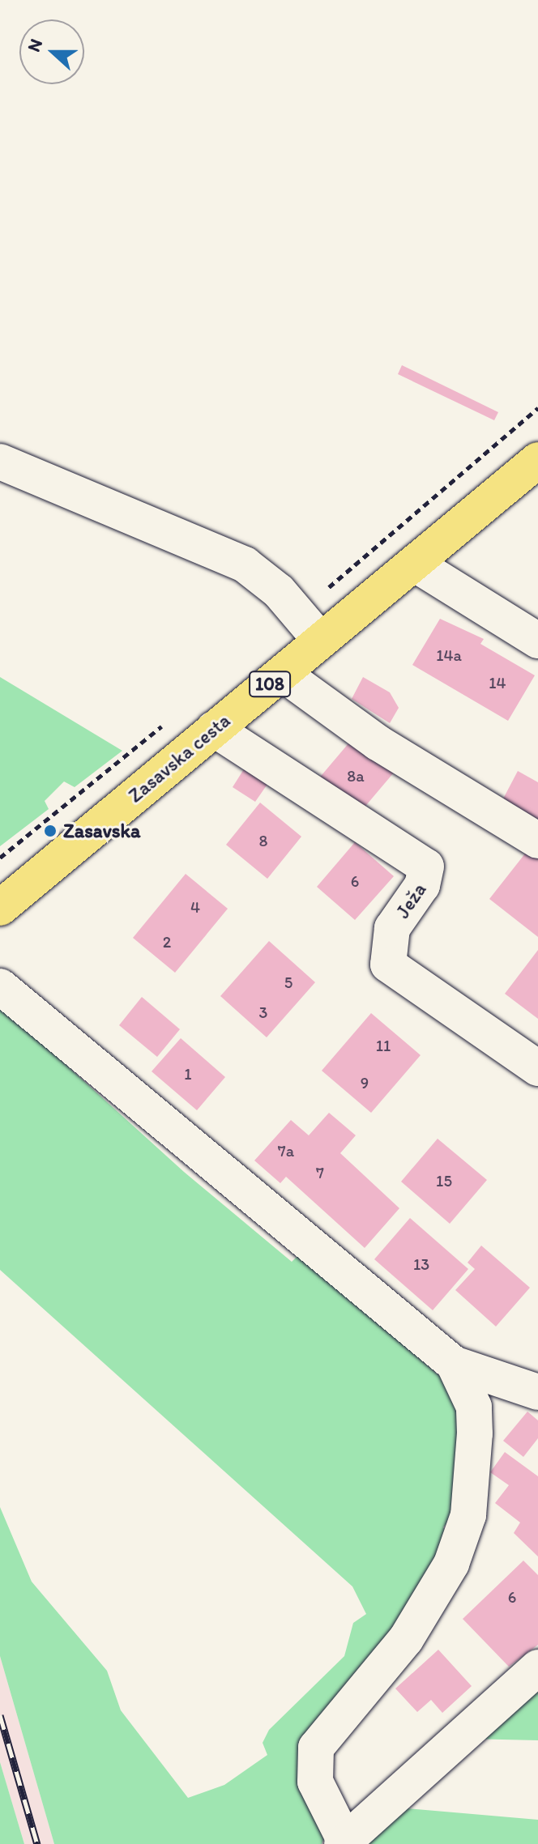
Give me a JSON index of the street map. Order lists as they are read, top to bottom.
{
  "streets": {
    "main road": ["108", "Zasavska cesta"],
    "street": ["Ježa"]
  },
  "crossings": [
    ["Zasavska cesta", "Ježa"]
  ],
  "places": ["Zasavska"],
  "house_numbers": [
    "14a",
    "14",
    "8a",
    "8",
    "6",
    "4",
    "2",
    "5",
    "3",
    "11",
    "1",
    "9",
    "7a",
    "7",
    "15",
    "13",
    "6"
  ],
  "north": "left"
}
